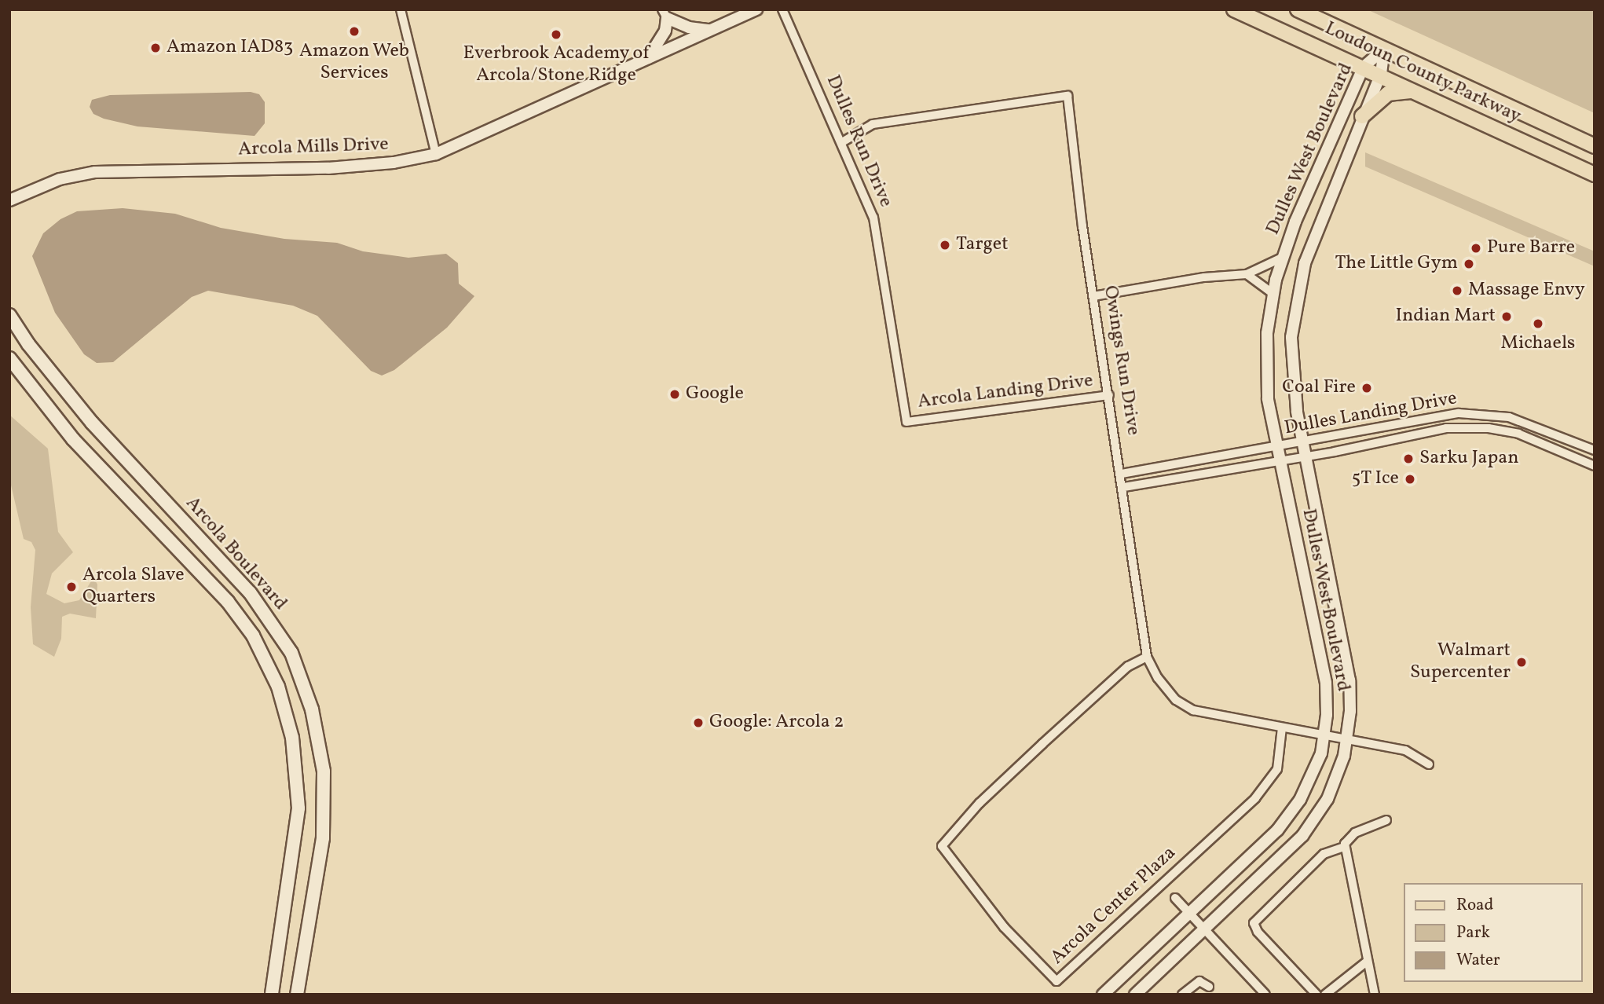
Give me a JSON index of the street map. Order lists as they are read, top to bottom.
{
  "streets": {
    "main road": ["Loudoun County Parkway", "Arcola Boulevard"],
    "street": [
      "Dulles Run Drive",
      "Arcola Mills Drive",
      "Dulles West Boulevard",
      "Owings Run Drive",
      "Arcola Landing Drive",
      "Dulles Landing Drive",
      "Arcola Center Plaza"
    ]
  },
  "crossings": [
    ["Loudoun County Parkway", "Dulles West Boulevard"],
    ["Dulles Run Drive", "Owings Run Drive"],
    ["Dulles Run Drive", "Arcola Landing Drive"],
    ["Dulles West Boulevard", "Owings Run Drive"],
    ["Dulles West Boulevard", "Dulles Landing Drive"],
    ["Owings Run Drive", "Arcola Landing Drive"],
    ["Owings Run Drive", "Dulles Landing Drive"],
    ["Owings Run Drive", "Arcola Center Plaza"]
  ],
  "places": [
    "Amazon Web Services",
    "Everbrook Academy of Arcola/Stone Ridge",
    "Amazon IAD83",
    "Target",
    "Pure Barre",
    "The Little Gym",
    "Massage Envy",
    "Indian Mart",
    "Michaels",
    "Coal Fire",
    "Google",
    "Sarku Japan",
    "5T Ice",
    "Arcola Slave Quarters",
    "Walmart Supercenter",
    "Google: Arcola 2"
  ],
  "legend": ["Road", "Park", "Water"]
}
